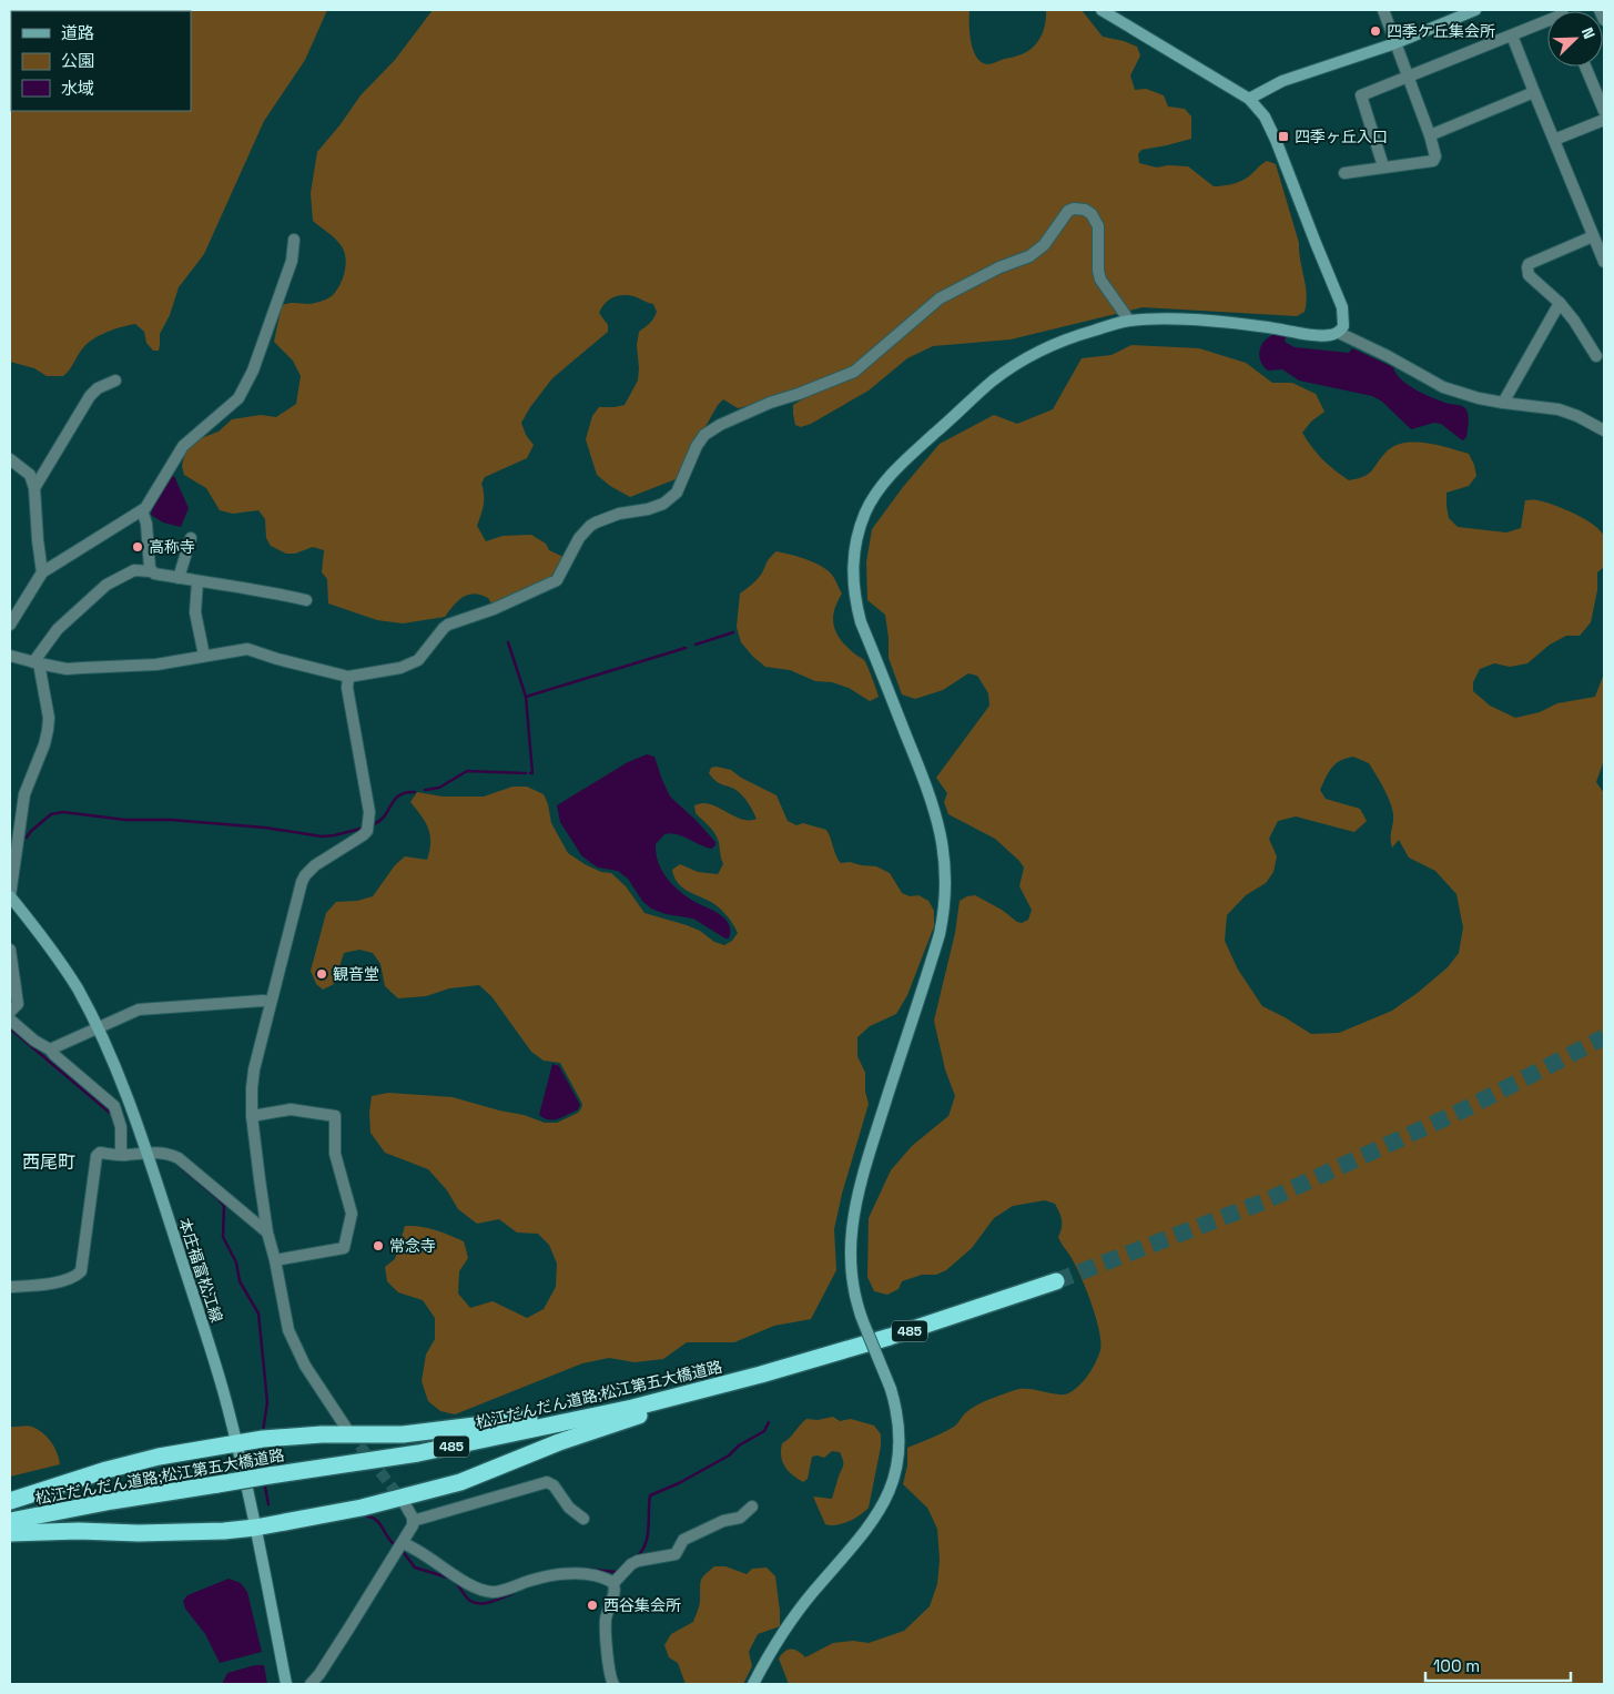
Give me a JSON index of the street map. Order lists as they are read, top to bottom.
{
  "streets": {
    "highway": ["485", "松江だんだん道路;松江第五大橋道路"],
    "street": ["本庄福富松江線"]
  },
  "districts": ["西尾町"],
  "places": {
    "other": [
      "四季ケ丘集会所",
      "高称寺",
      "観音堂",
      "常念寺",
      "西谷集会所"
    ],
    "transit": ["四季ヶ丘入口"]
  },
  "legend": ["道路", "公園", "水域"],
  "scale_bar": "100 m",
  "north": "top right"
}
